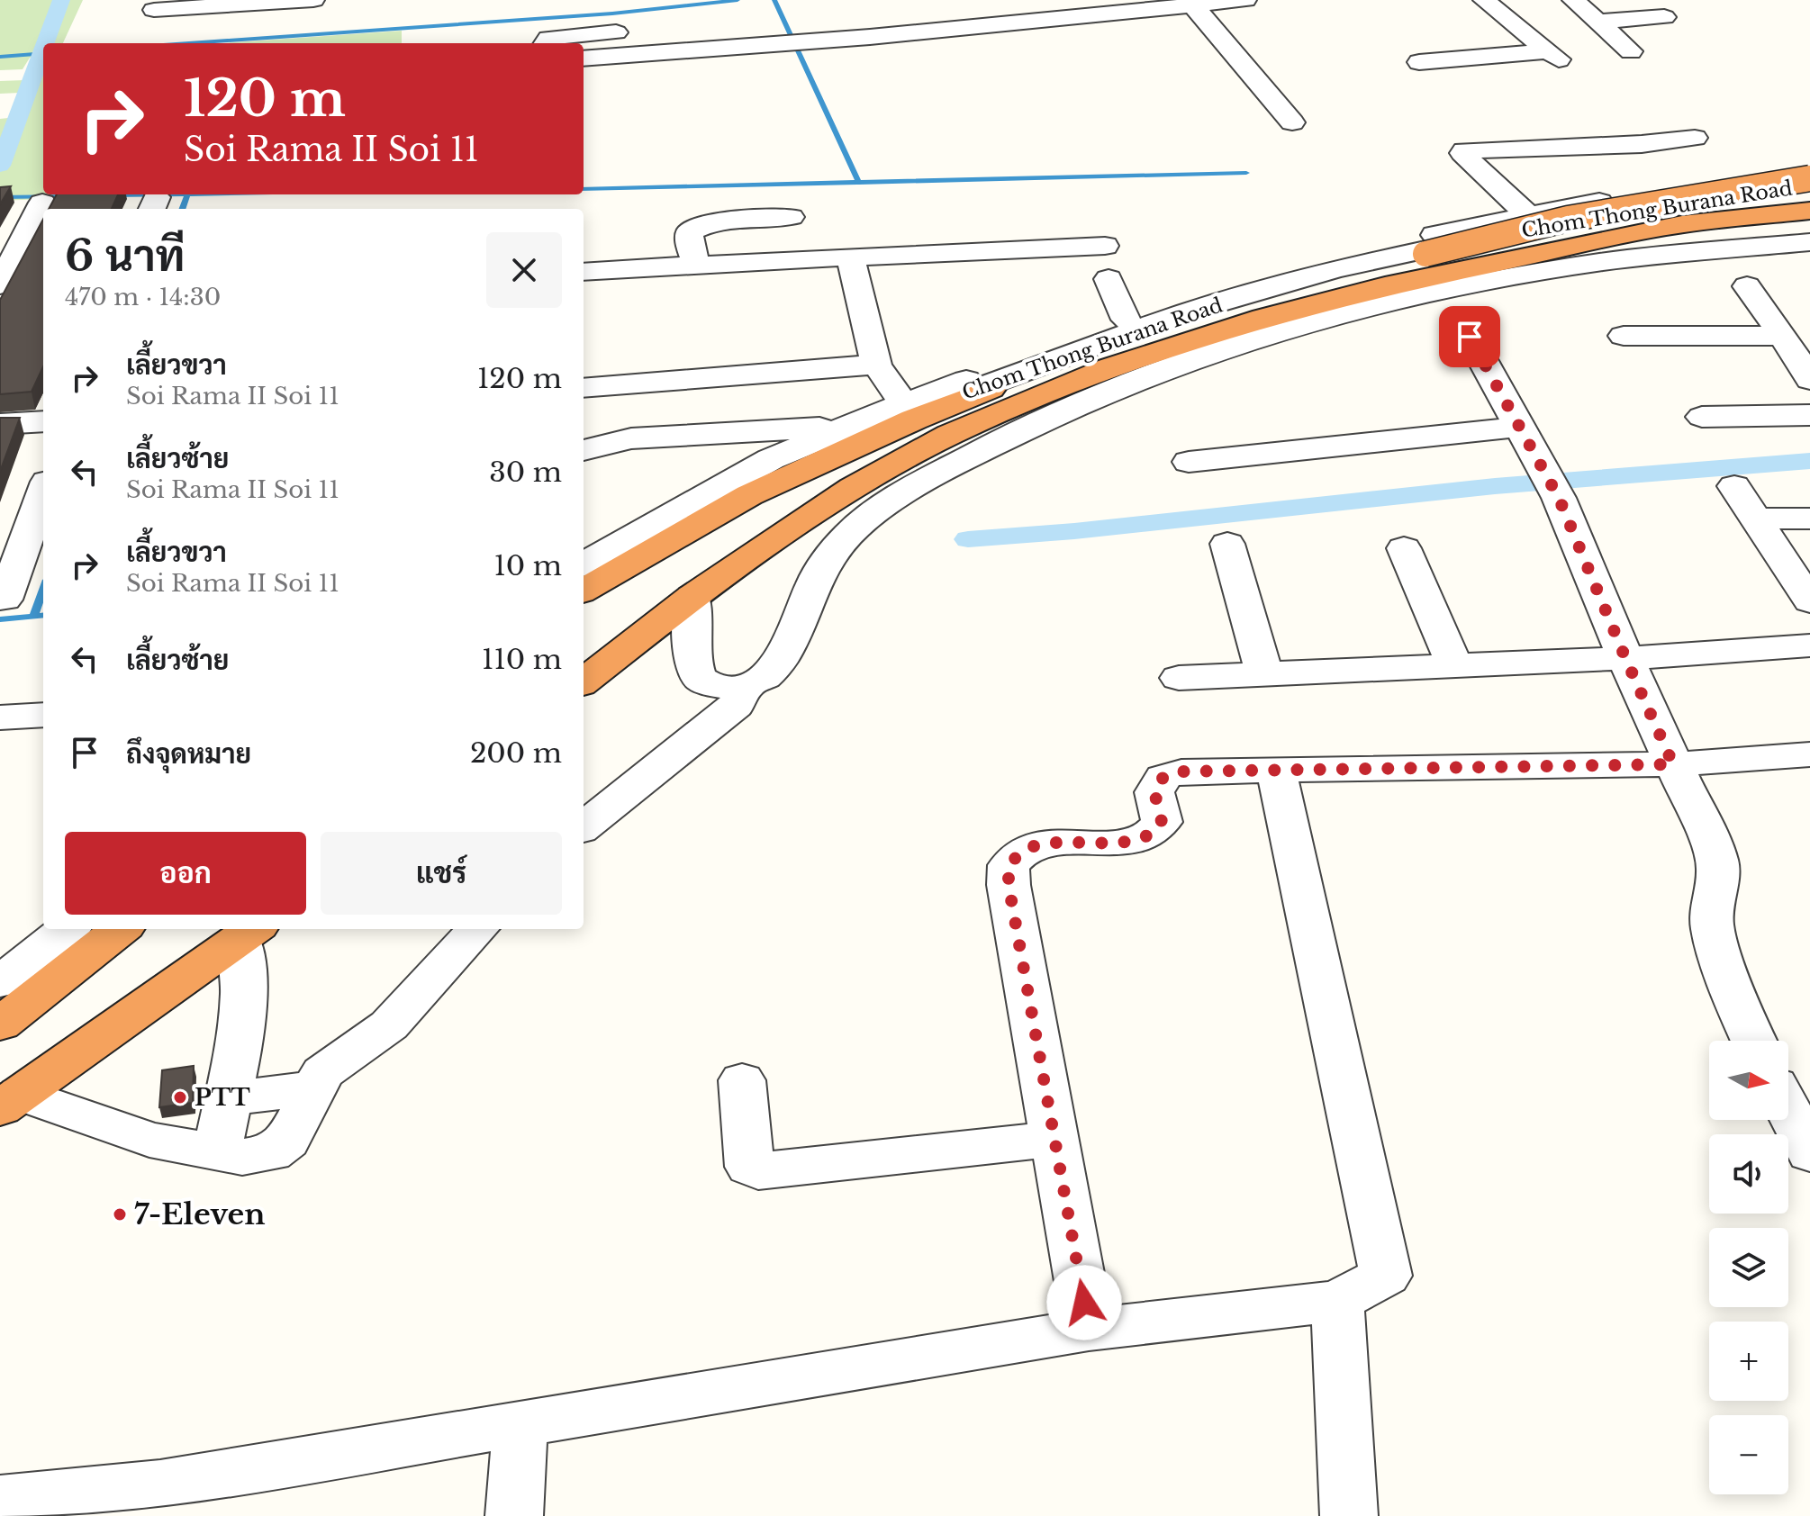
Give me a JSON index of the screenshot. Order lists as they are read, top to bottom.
{
  "streets": {
    "street": ["Chom Thong Burana Road"]
  },
  "places": ["PTT", "7-Eleven"],
  "north": "right",
  "page": {
    "turn": ["120 m", "Soi Rama II Soi 11"],
    "heading": ["6 นาที", "470 m · 14:30"],
    "list": [
      {
        "name": "เลี้ยวขวา",
        "note": "Soi Rama II Soi 11",
        "value": "120 m"
      },
      {
        "name": "เลี้ยวซ้าย",
        "note": "Soi Rama II Soi 11",
        "value": "30 m"
      },
      {
        "name": "เลี้ยวขวา",
        "note": "Soi Rama II Soi 11",
        "value": "10 m"
      },
      {
        "name": "เลี้ยวซ้าย",
        "value": "110 m"
      },
      {
        "name": "ถึงจุดหมาย",
        "value": "200 m"
      }
    ],
    "buttons": ["ออก", "แชร์"],
    "map_buttons": ["+", "−"]
  }
}
